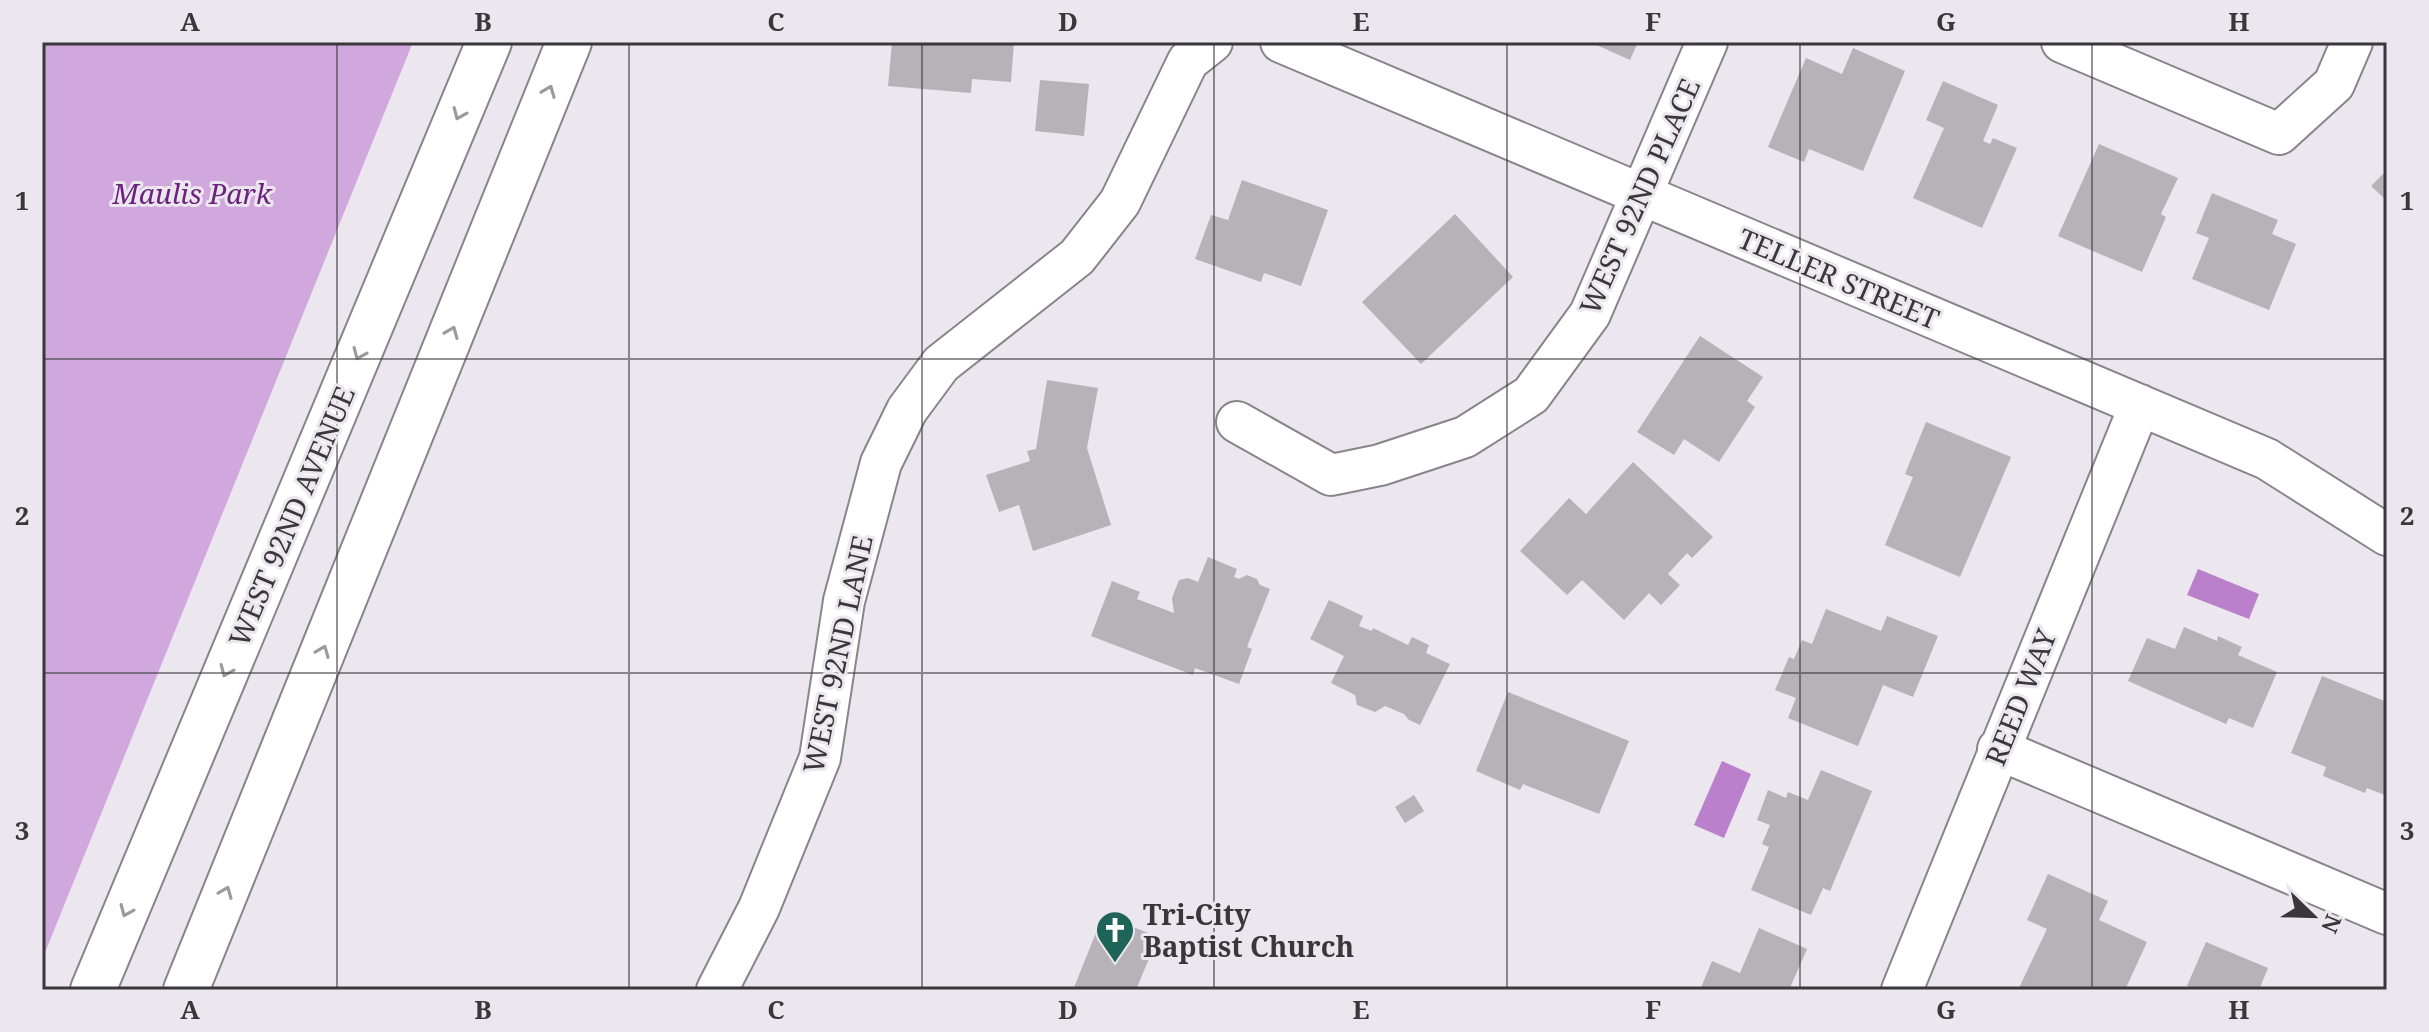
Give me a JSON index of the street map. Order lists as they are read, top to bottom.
{
  "streets": {
    "main road": ["WEST 92ND AVENUE"],
    "street": [
      "WEST 92ND PLACE",
      "TELLER STREET",
      "WEST 92ND LANE",
      "REED WAY"
    ]
  },
  "crossings": [
    ["WEST 92ND PLACE", "TELLER STREET"],
    ["TELLER STREET", "REED WAY"]
  ],
  "parks": ["Maulis Park"],
  "places": {
    "church": ["Tri-City Baptist Church"]
  },
  "north": "bottom right",
  "grid": {
    "columns": [
      "A",
      "B",
      "C",
      "D",
      "E",
      "F",
      "G",
      "H"
    ],
    "rows": ["1", "2", "3"]
  }
}
